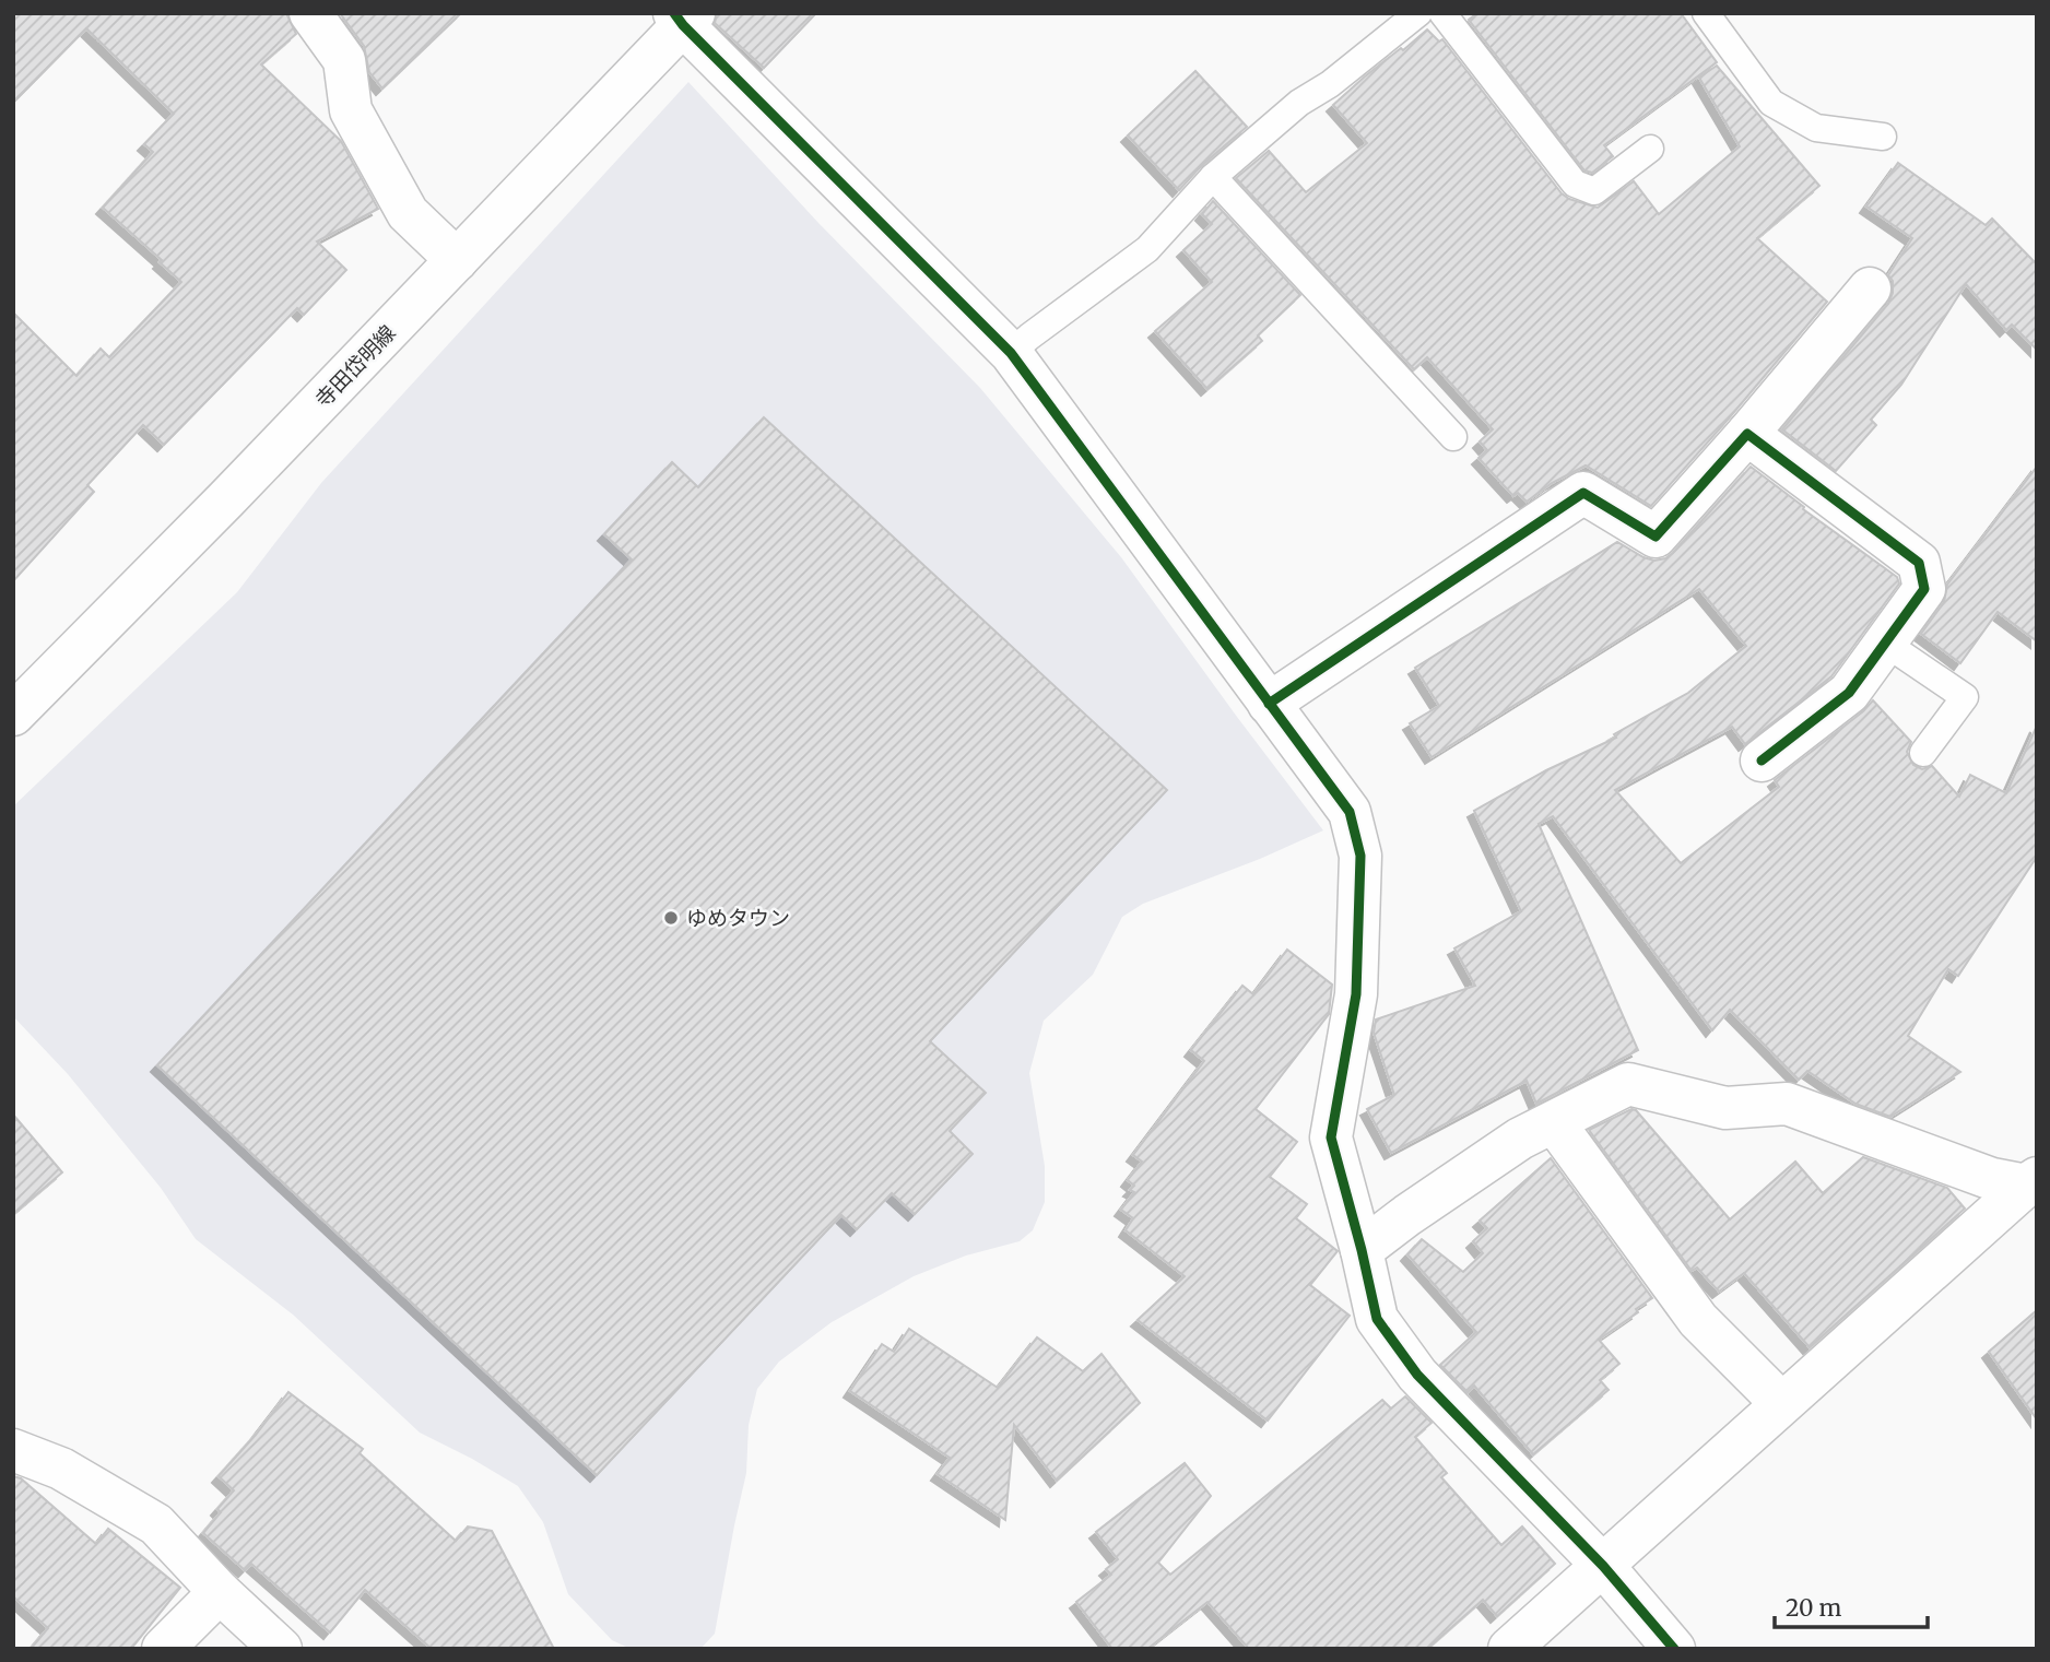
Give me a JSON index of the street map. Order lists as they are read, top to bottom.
{
  "streets": {
    "street": ["寺田岱明線"]
  },
  "places": ["ゆめタウン"],
  "scale_bar": "20 m"
}
